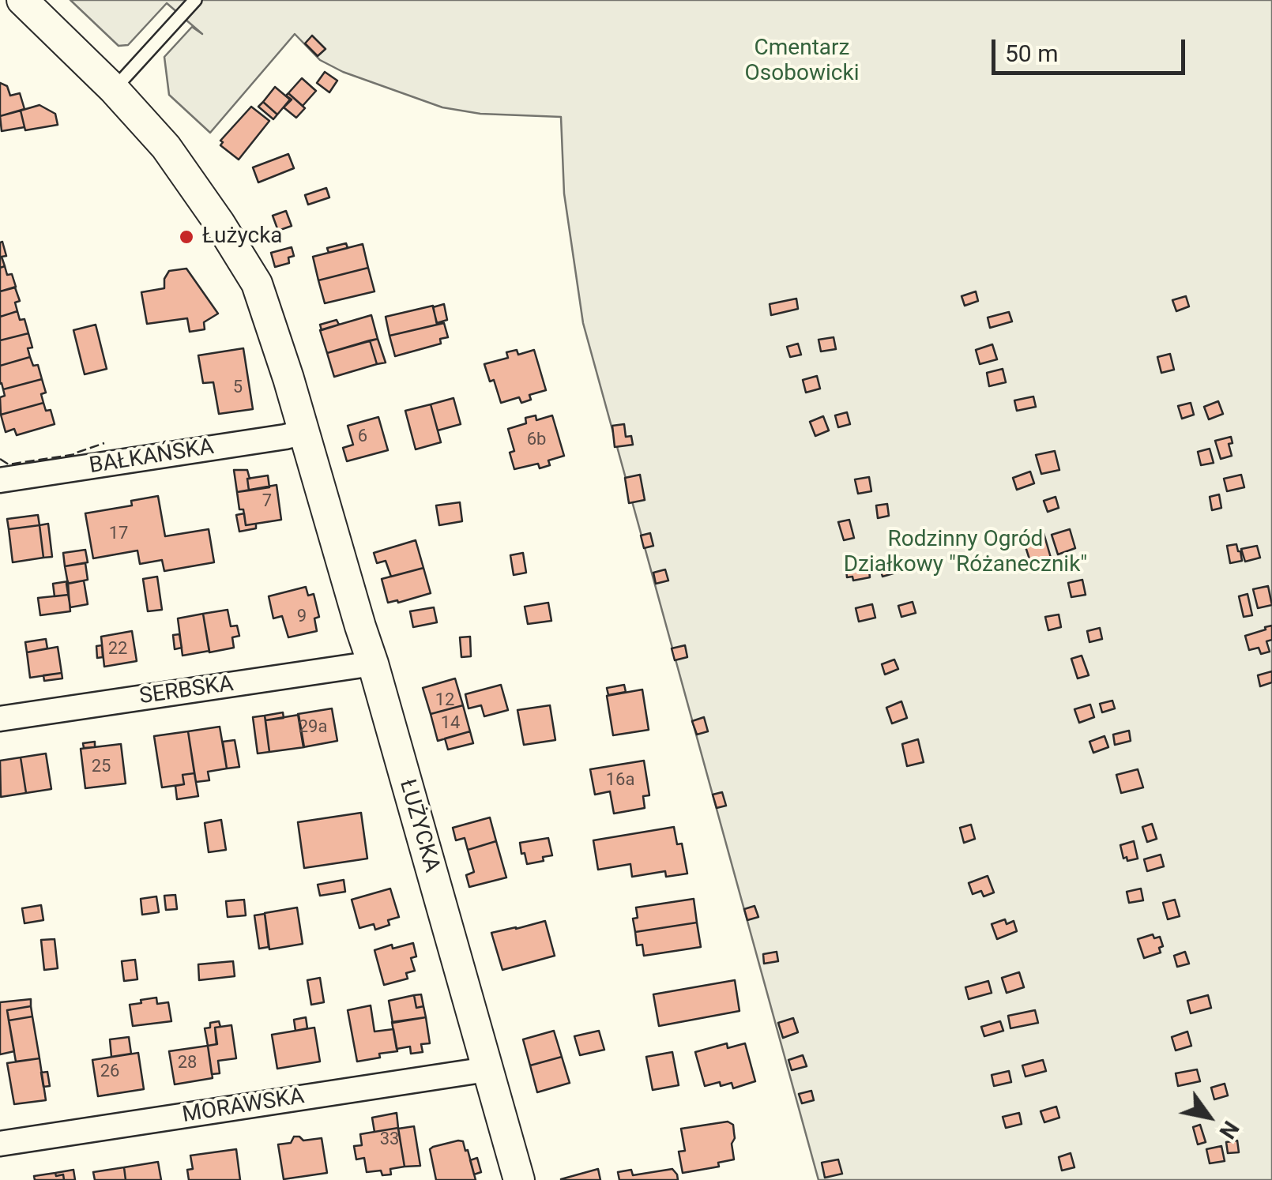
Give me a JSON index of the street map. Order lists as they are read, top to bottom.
{
  "streets": {
    "street": [
      "BAŁKAŃSKA",
      "SERBSKA",
      "ŁUŻYCKA",
      "MORAWSKA"
    ]
  },
  "crossings": [
    ["BAŁKAŃSKA", "ŁUŻYCKA"],
    ["SERBSKA", "ŁUŻYCKA"],
    ["ŁUŻYCKA", "MORAWSKA"]
  ],
  "parks": ["Cmentarz Osobowicki", "Rodzinny Ogród Działkowy \"Różanecznik\""],
  "places": ["Łużycka"],
  "house_numbers": [
    "5",
    "6",
    "6b",
    "7",
    "17",
    "9",
    "22",
    "12",
    "14",
    "29a",
    "25",
    "16a",
    "28",
    "26",
    "33"
  ],
  "scale_bar": "50 m",
  "north": "bottom right"
}
